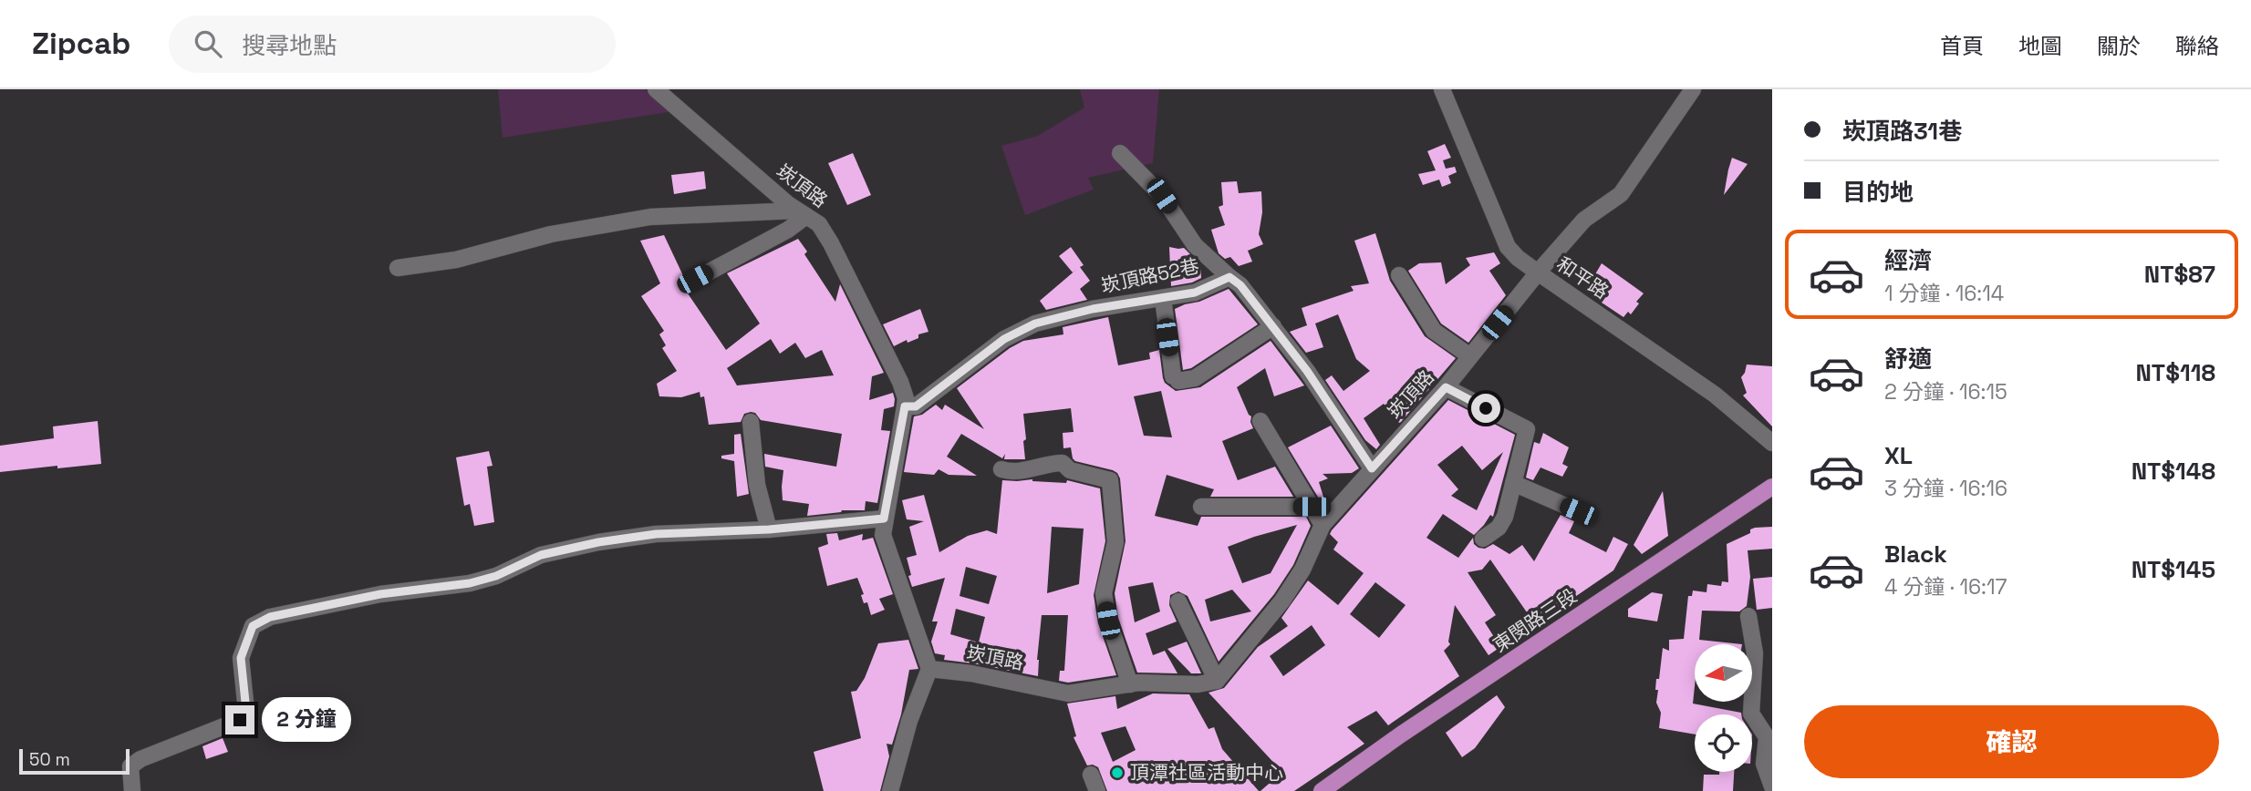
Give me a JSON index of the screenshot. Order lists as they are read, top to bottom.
{
  "streets": {
    "main road": ["東閔路三段"],
    "street": ["崁頂路", "崁頂路52巷", "和平路"]
  },
  "crossings": [
    ["崁頂路", "崁頂路52巷"],
    ["崁頂路", "和平路"]
  ],
  "places": ["頂潭社區活動中心"],
  "scale_bar": "50 m",
  "north": "left",
  "page": {
    "header": "Zipcab",
    "search": "搜尋地點",
    "nav": [
      "首頁",
      "地圖",
      "關於",
      "聯絡"
    ],
    "banner": ["崁頂路31巷", "目的地"],
    "list": [
      {
        "name": "經濟",
        "note": "1 分鐘 · 16:14",
        "value": "NT$87"
      },
      {
        "name": "舒適",
        "note": "2 分鐘 · 16:15",
        "value": "NT$118"
      },
      {
        "name": "XL",
        "note": "3 分鐘 · 16:16",
        "value": "NT$148"
      },
      {
        "name": "Black",
        "note": "4 分鐘 · 16:17",
        "value": "NT$145"
      }
    ],
    "buttons": "確認",
    "bubble": "2 分鐘",
    "scale": "50 m"
  }
}
